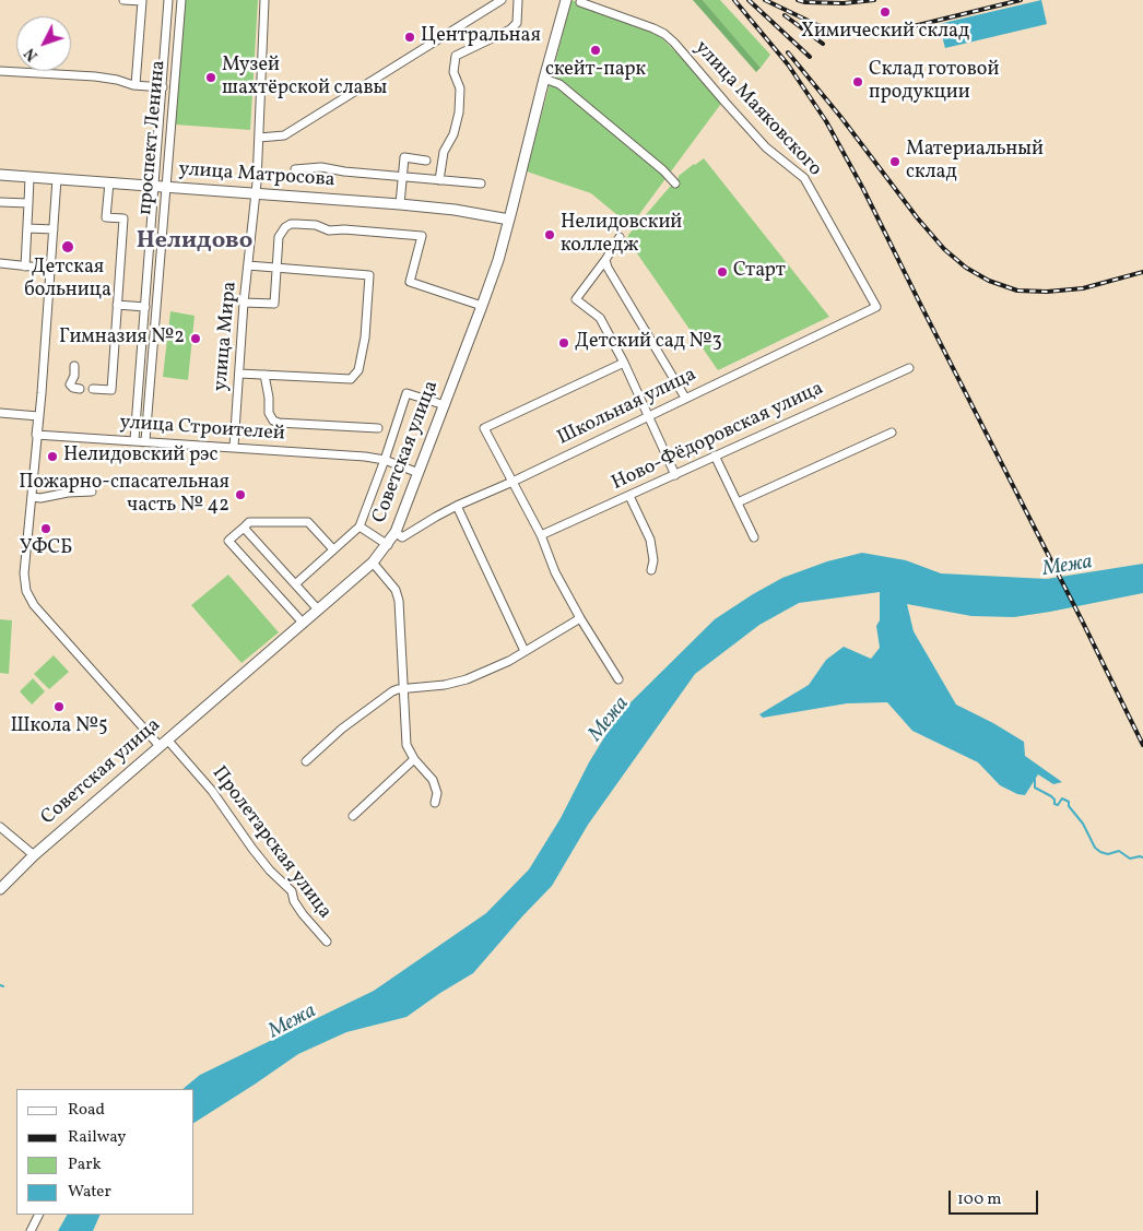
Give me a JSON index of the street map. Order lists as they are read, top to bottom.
{
  "streets": {
    "main road": ["улица Матросова", "Советская улица"],
    "street": [
      "улица Маяковского",
      "проспект Ленина",
      "улица Мира",
      "Школьная улица",
      "улица Строителей",
      "Ново-Фёдоровская улица",
      "Пролетарская улица"
    ]
  },
  "crossings": [
    ["улица Маяковского", "Школьная улица"],
    ["проспект Ленина", "улица Матросова"],
    ["проспект Ленина", "улица Строителей"],
    ["улица Матросова", "улица Мира"],
    ["улица Матросова", "Советская улица"],
    ["улица Мира", "улица Строителей"],
    ["Школьная улица", "Советская улица"],
    ["улица Строителей", "Советская улица"],
    ["улица Строителей", "Пролетарская улица"],
    ["Советская улица", "Пролетарская улица"]
  ],
  "districts": ["Нелидово"],
  "water": ["Межа"],
  "places": [
    "Химический склад",
    "Центральная",
    "скейт-парк",
    "Музей шахтёрской славы",
    "Склад готовой продукции",
    "Материальный склад",
    "Нелидовский колледж",
    "Детская больница",
    "Старт",
    "Гимназия №2",
    "Детский сад №3",
    "Нелидовский рэс",
    "Пожарно-спасательная часть № 42",
    "УФСБ",
    "Школа №5"
  ],
  "legend": [
    "Road",
    "Railway",
    "Park",
    "Water"
  ],
  "scale_bar": "100 m",
  "north": "bottom left"
}
